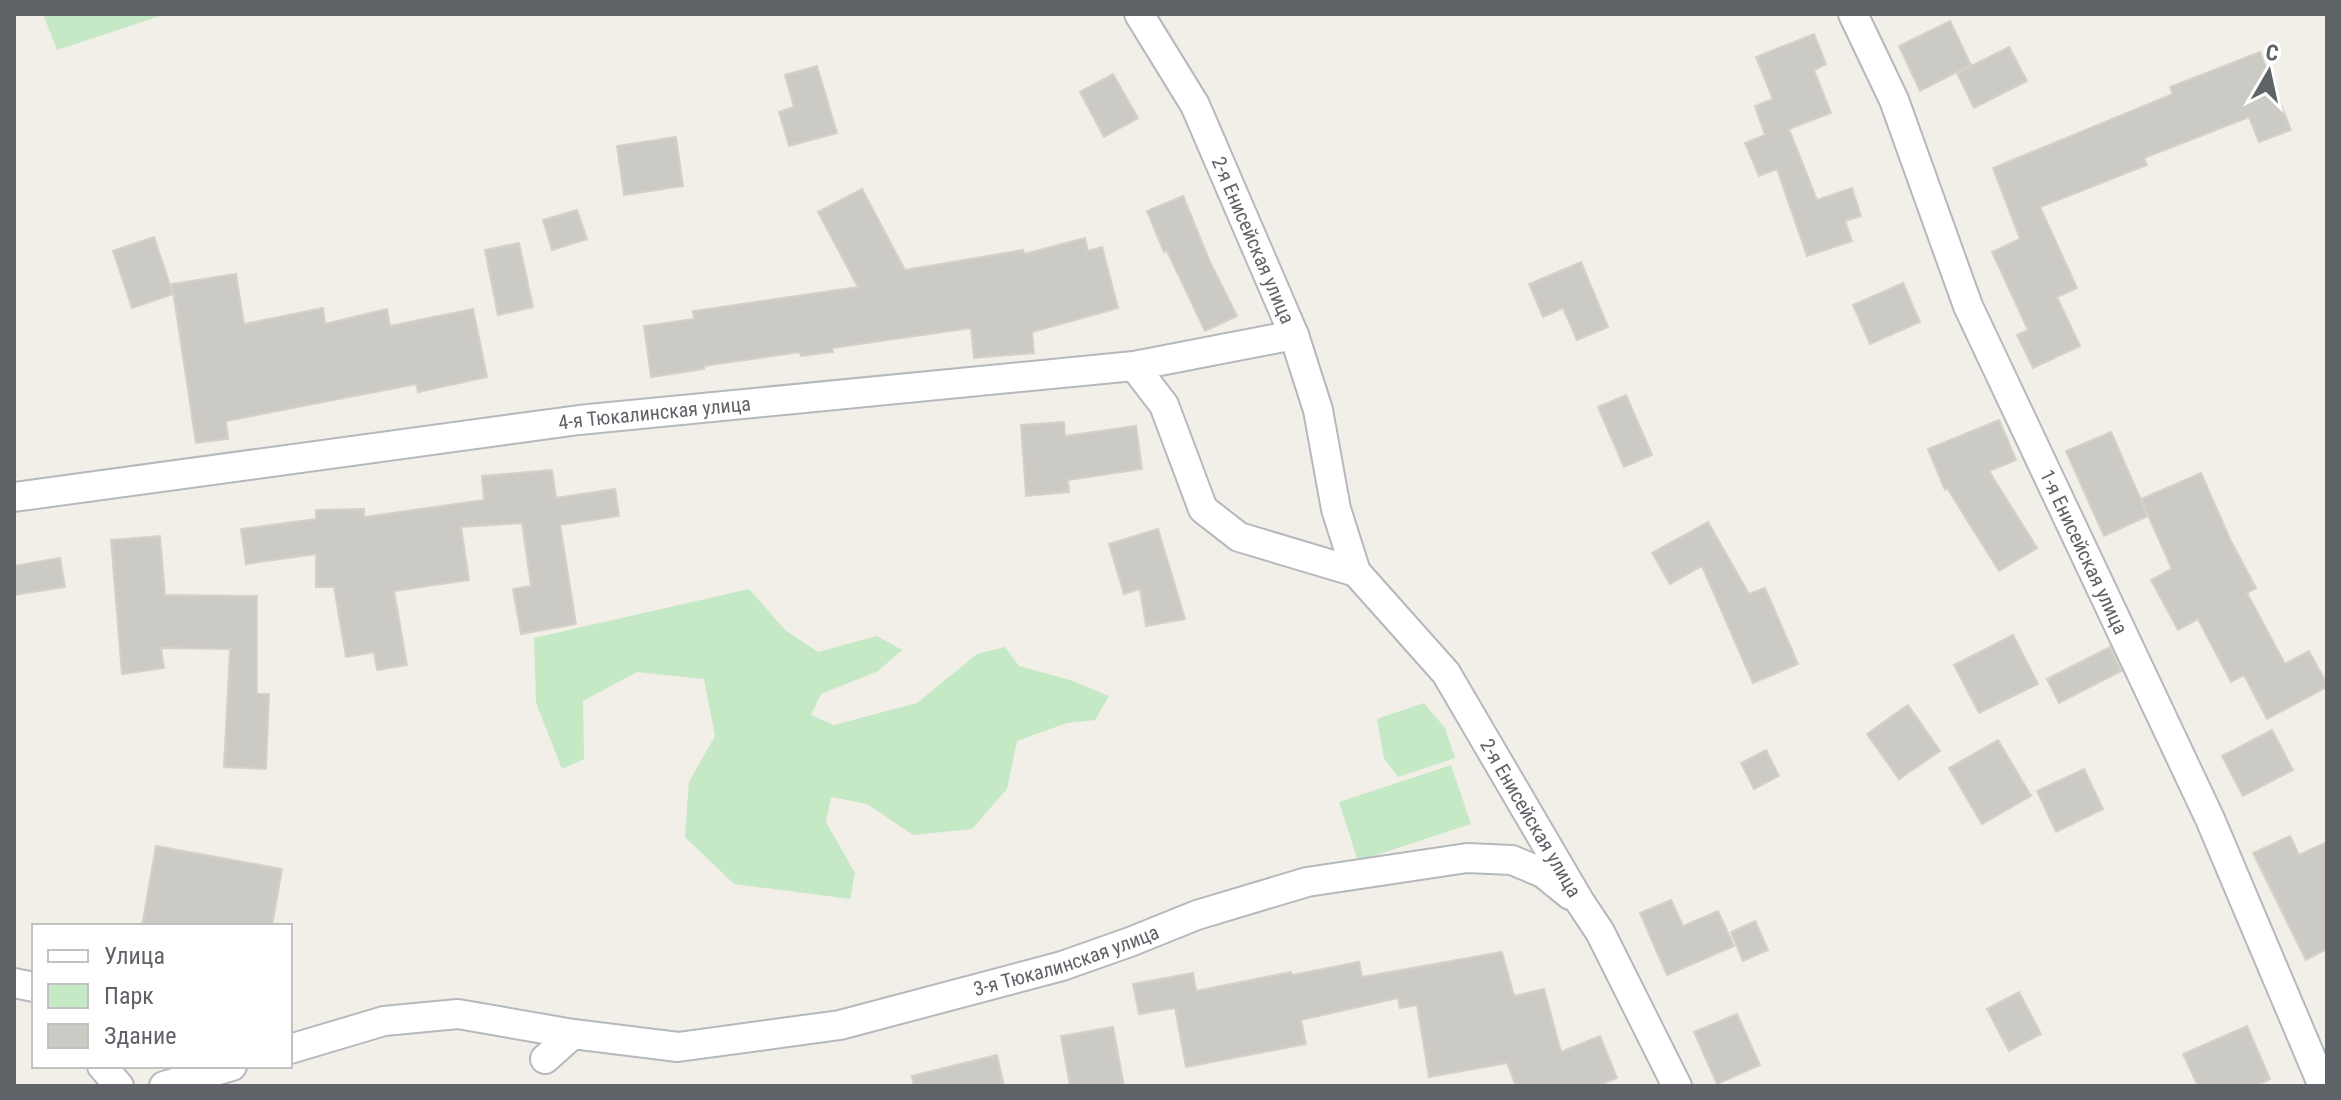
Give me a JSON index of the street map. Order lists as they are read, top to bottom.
{
  "streets": {
    "street": [
      "2-я Енисейская улица",
      "4-я Тюкалинская улица",
      "1-я Енисейская улица",
      "3-я Тюкалинская улица"
    ]
  },
  "crossings": [
    ["2-я Енисейская улица", "4-я Тюкалинская улица"],
    ["2-я Енисейская улица", "3-я Тюкалинская улица"]
  ],
  "legend": ["Улица", "Парк", "Здание"],
  "north": "top"
}
